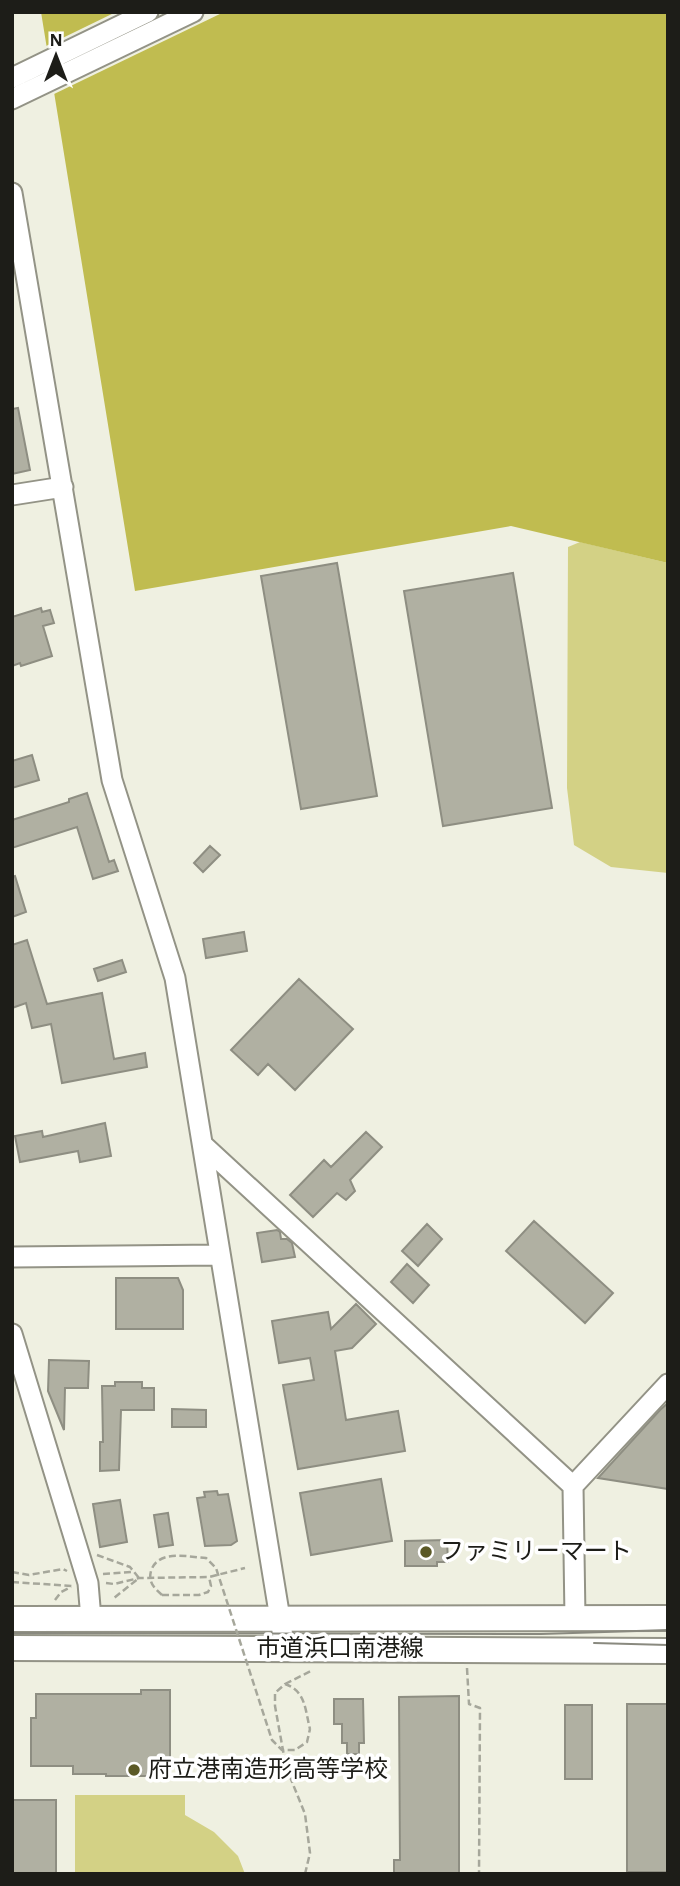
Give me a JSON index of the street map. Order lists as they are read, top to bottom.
{
  "streets": {
    "main road": ["市道浜口南港線"]
  },
  "places": ["ファミリーマート", "府立港南造形高等学校"],
  "north": "top"
}
